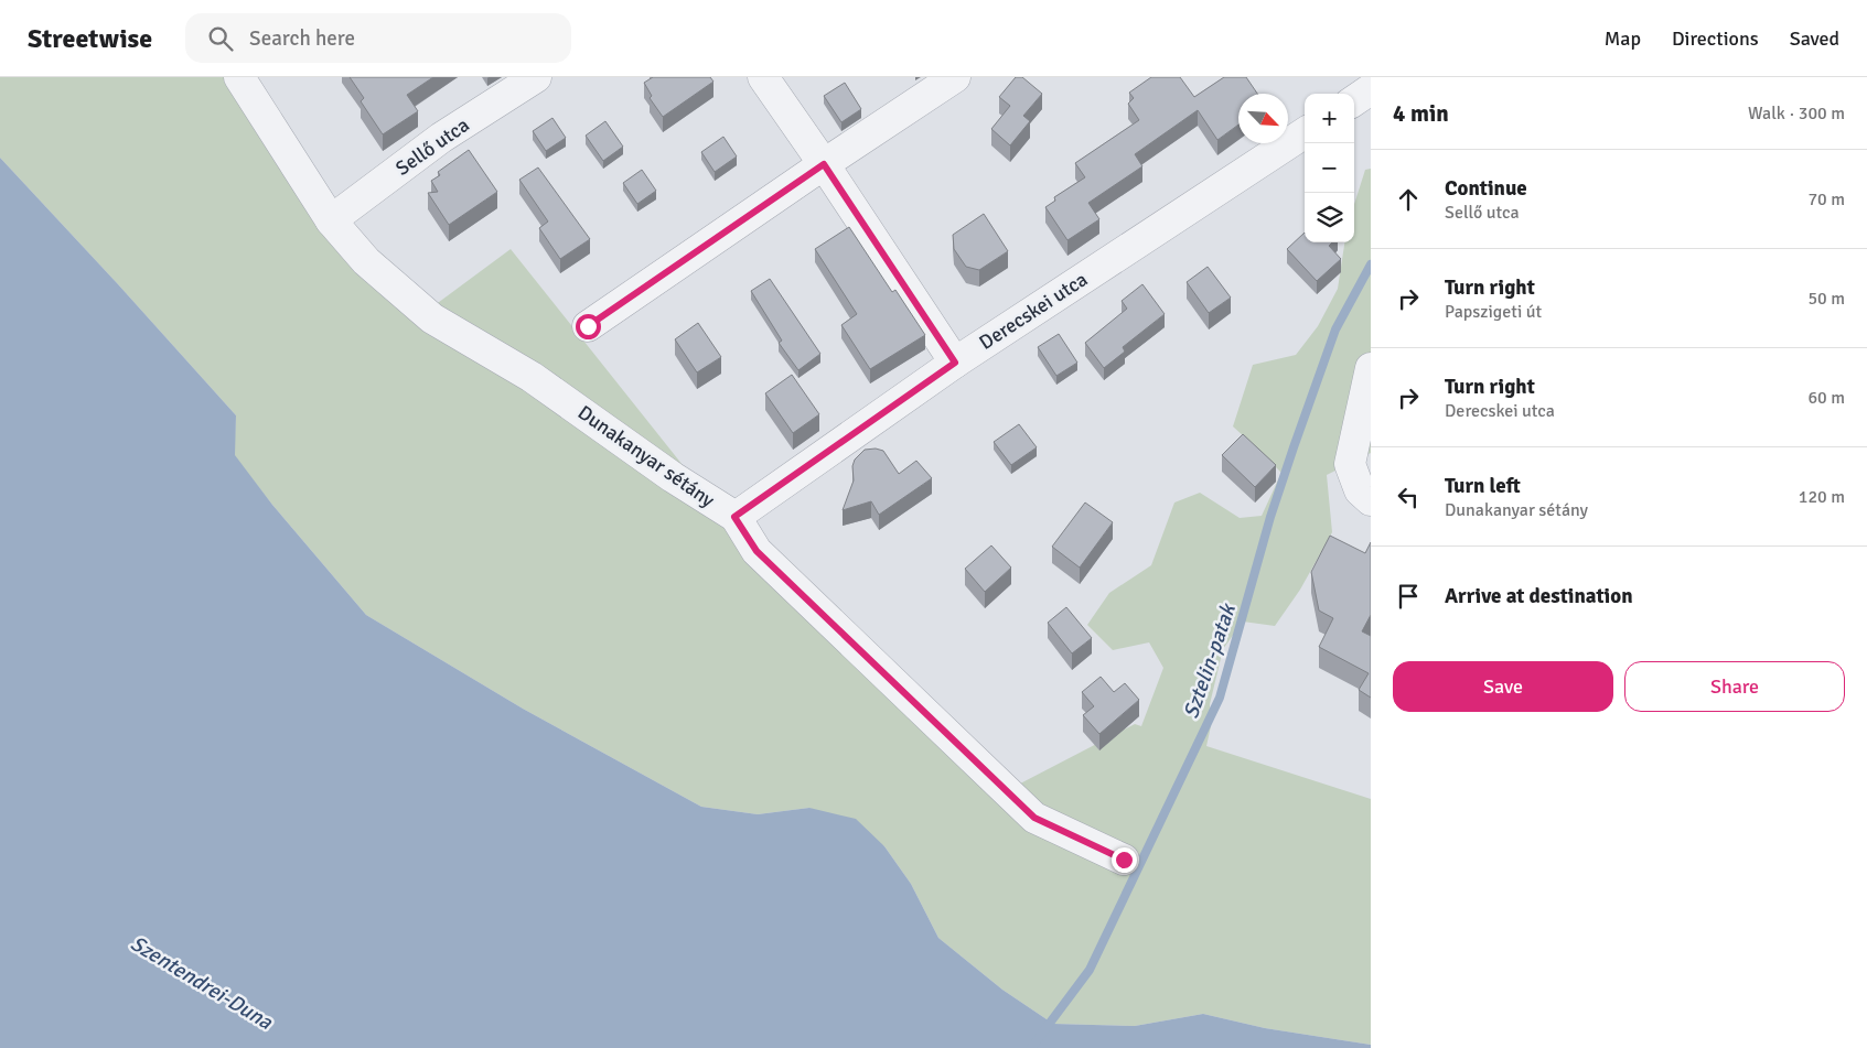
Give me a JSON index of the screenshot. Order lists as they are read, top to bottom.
{
  "streets": {
    "street": ["Sellő utca", "Derecskei utca", "Dunakanyar sétány"]
  },
  "crossings": [
    ["Sellő utca", "Dunakanyar sétány"],
    ["Derecskei utca", "Dunakanyar sétány"]
  ],
  "water": ["Sztelin-patak", "Szentendrei-Duna"],
  "north": "bottom right",
  "page": {
    "header": "Streetwise",
    "search": "Search here",
    "nav": ["Map", "Directions", "Saved"],
    "heading": ["4 min", "Walk · 300 m"],
    "map_buttons": ["+", "−"],
    "list": [
      ["Continue", "Sellő utca", "70 m"],
      ["Turn right", "Papszigeti út", "50 m"],
      ["Turn right", "Derecskei utca", "60 m"],
      ["Turn left", "Dunakanyar sétány", "120 m"],
      "Arrive at destination"
    ],
    "buttons": ["Save", "Share"]
  }
}
